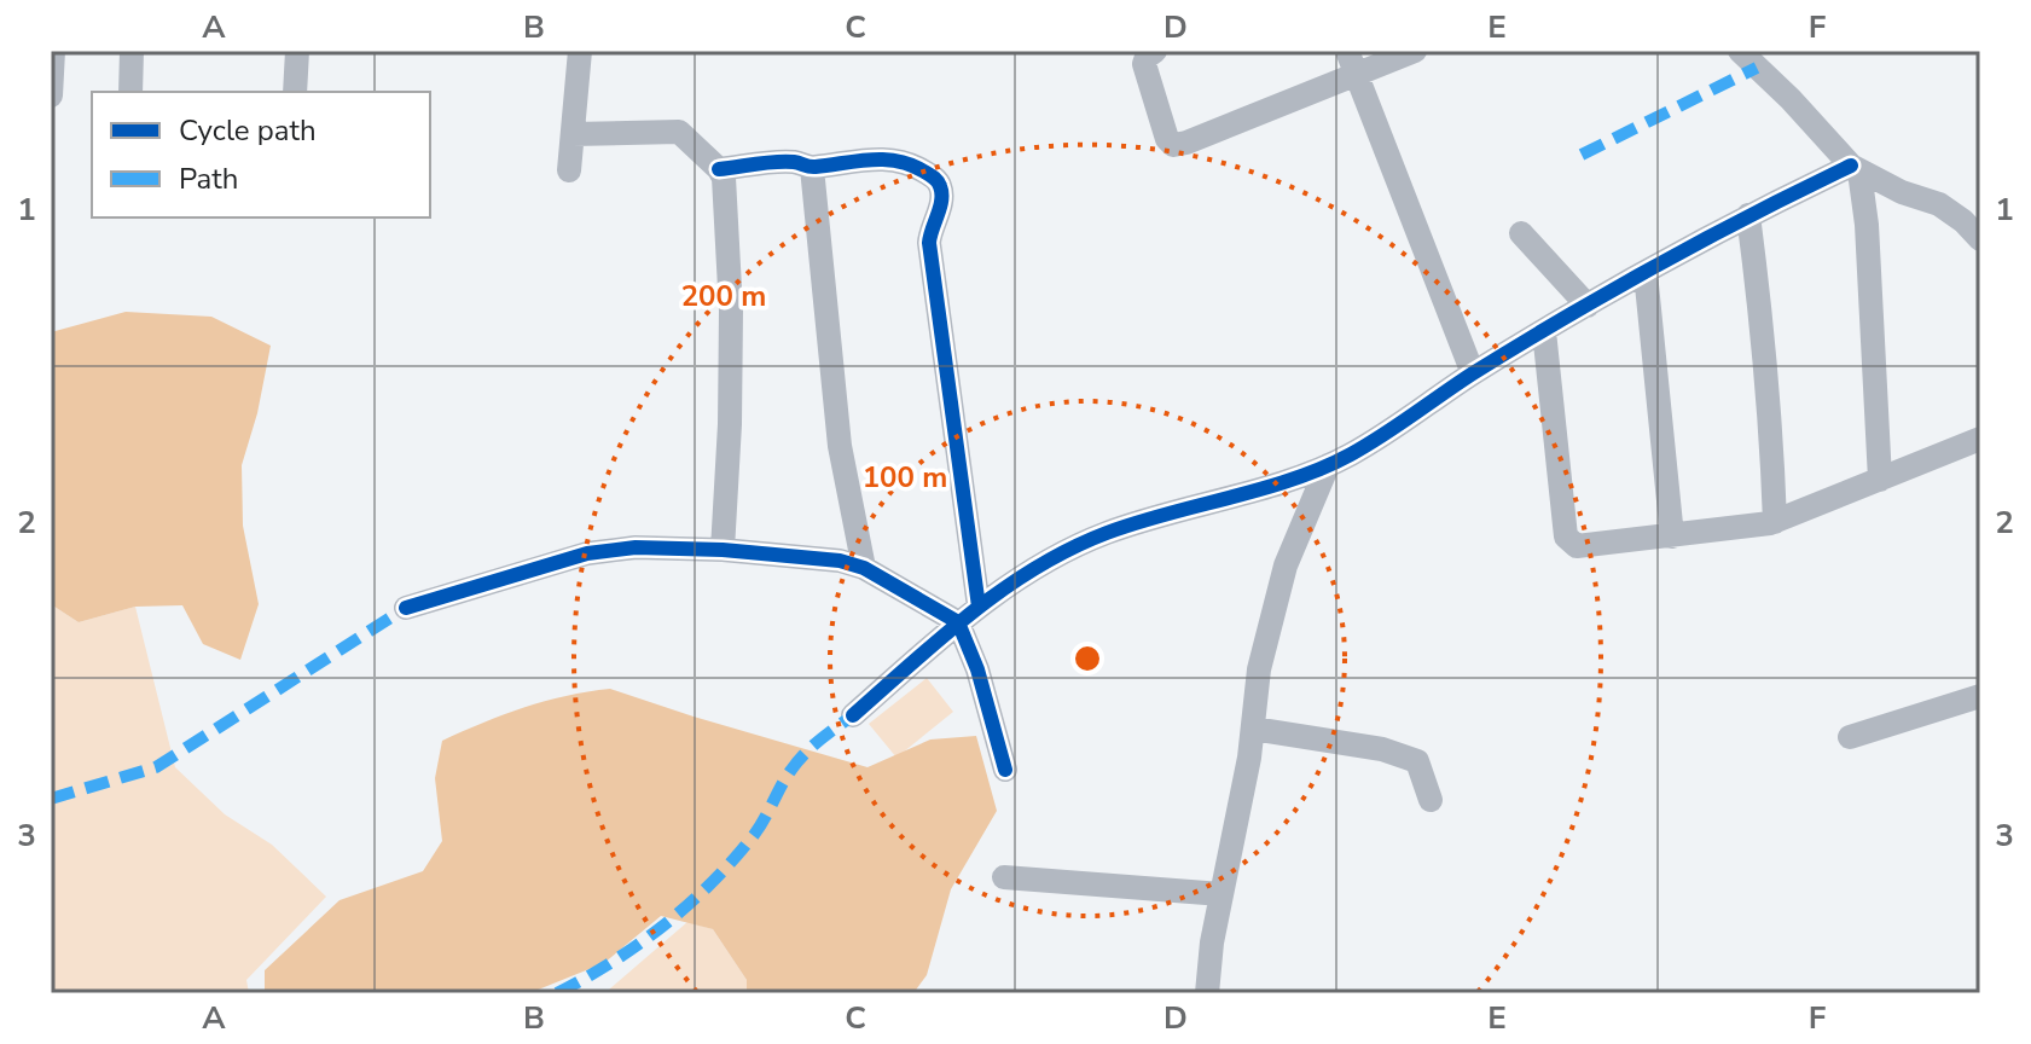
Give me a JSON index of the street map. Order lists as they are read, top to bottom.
{
  "legend": ["Cycle path", "Path"],
  "grid": {
    "columns": [
      "A",
      "B",
      "C",
      "D",
      "E",
      "F"
    ],
    "rows": ["1", "2", "3"]
  },
  "rings": ["200 m", "100 m"]
}
